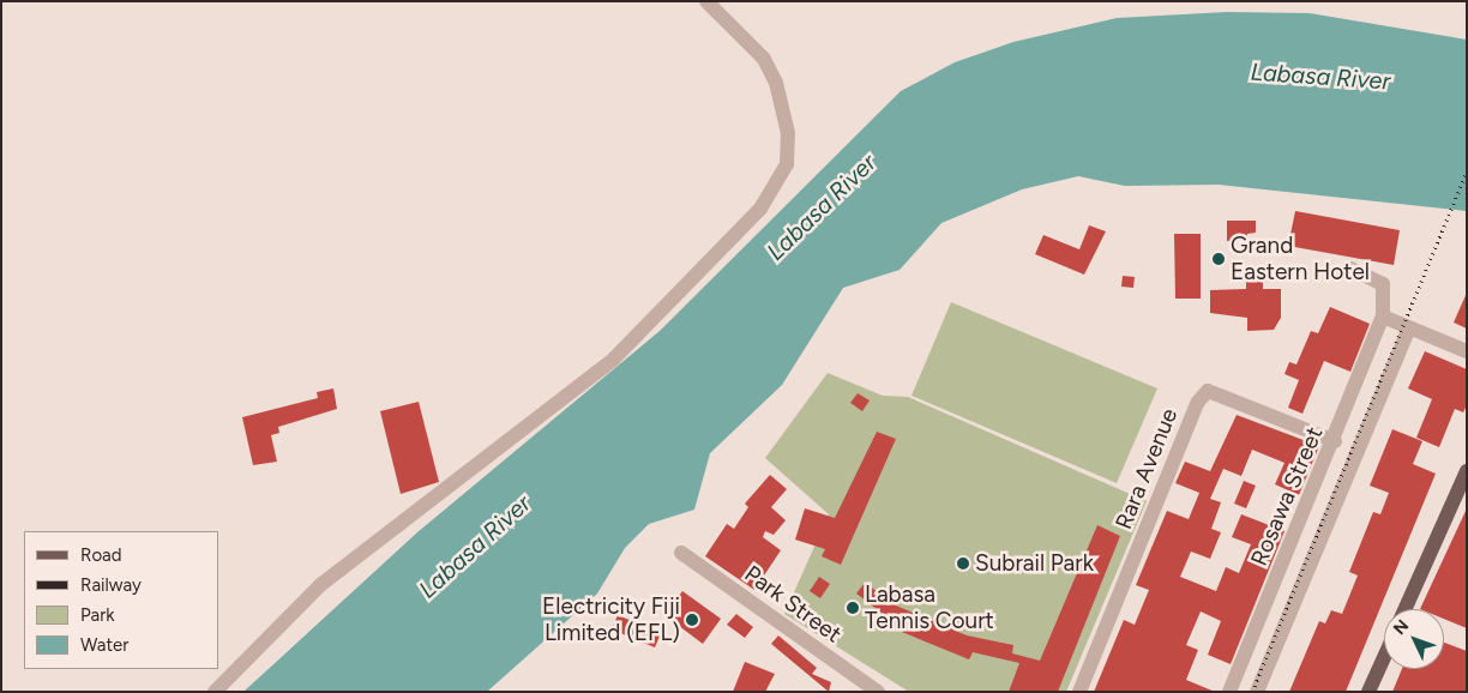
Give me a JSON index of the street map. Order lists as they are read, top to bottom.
{
  "streets": {
    "street": ["Rara Avenue", "Rosawa Street", "Park Street"]
  },
  "crossings": [
    ["Rara Avenue", "Rosawa Street"]
  ],
  "water": ["Labasa River"],
  "places": [
    "Grand Eastern Hotel",
    "Subrail Park",
    "Labasa Tennis Court",
    "Electricity Fiji Limited (EFL)"
  ],
  "legend": [
    "Road",
    "Railway",
    "Park",
    "Water"
  ],
  "north": "top left"
}
